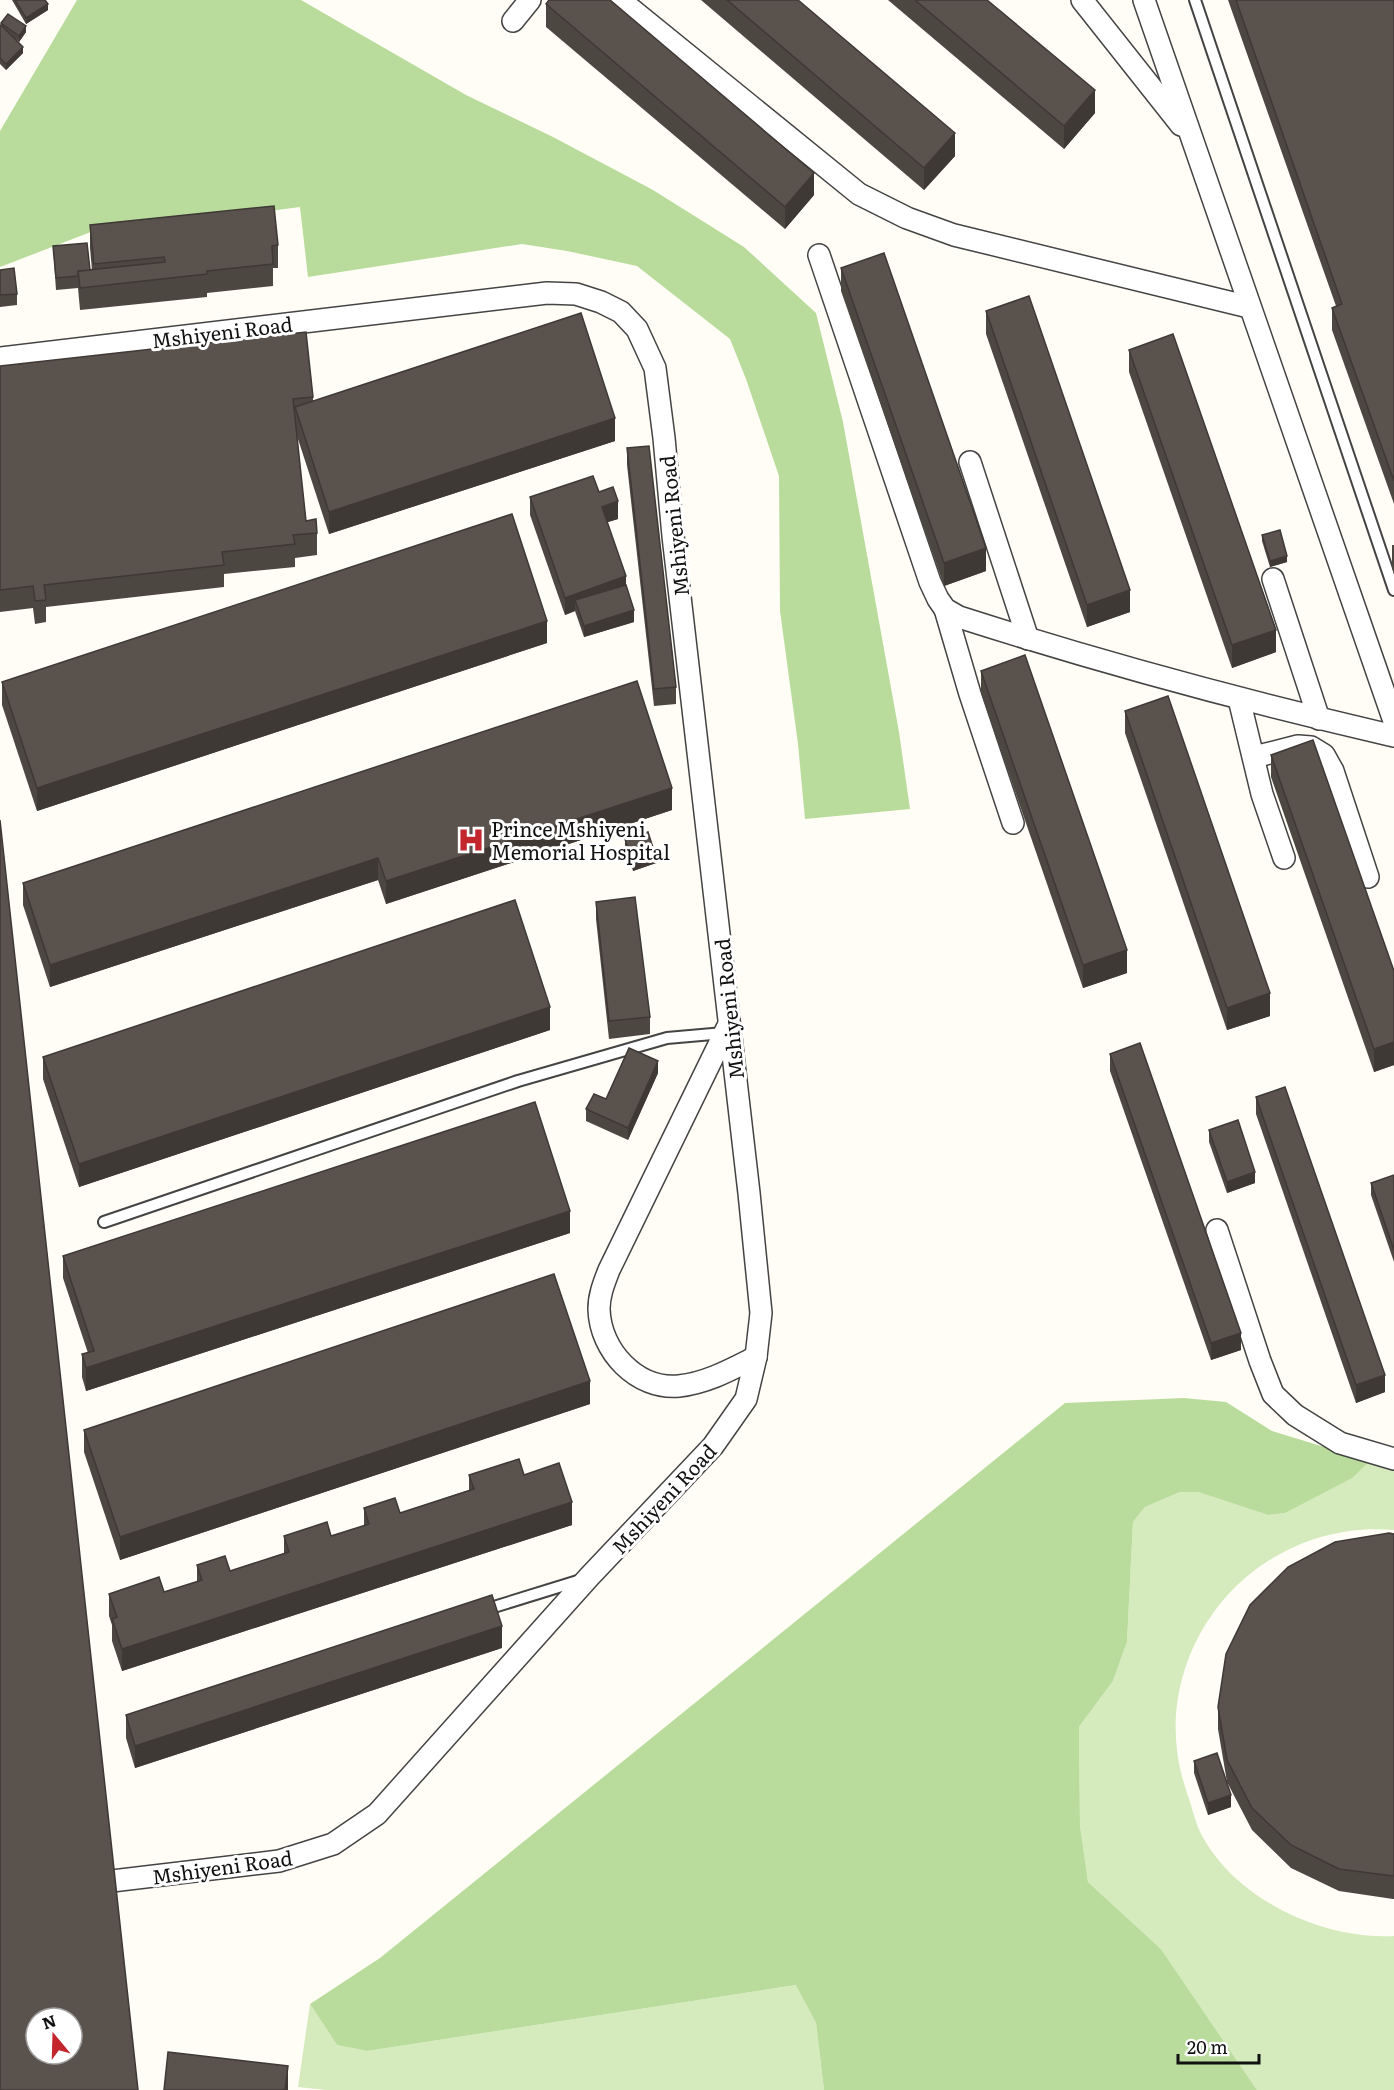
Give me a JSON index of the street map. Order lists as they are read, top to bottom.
{
  "streets": {
    "street": ["Mshiyeni Road"]
  },
  "places": {
    "hospital": ["Prince Mshiyeni Memorial Hospital"]
  },
  "scale_bar": "20 m",
  "north": "top"
}
